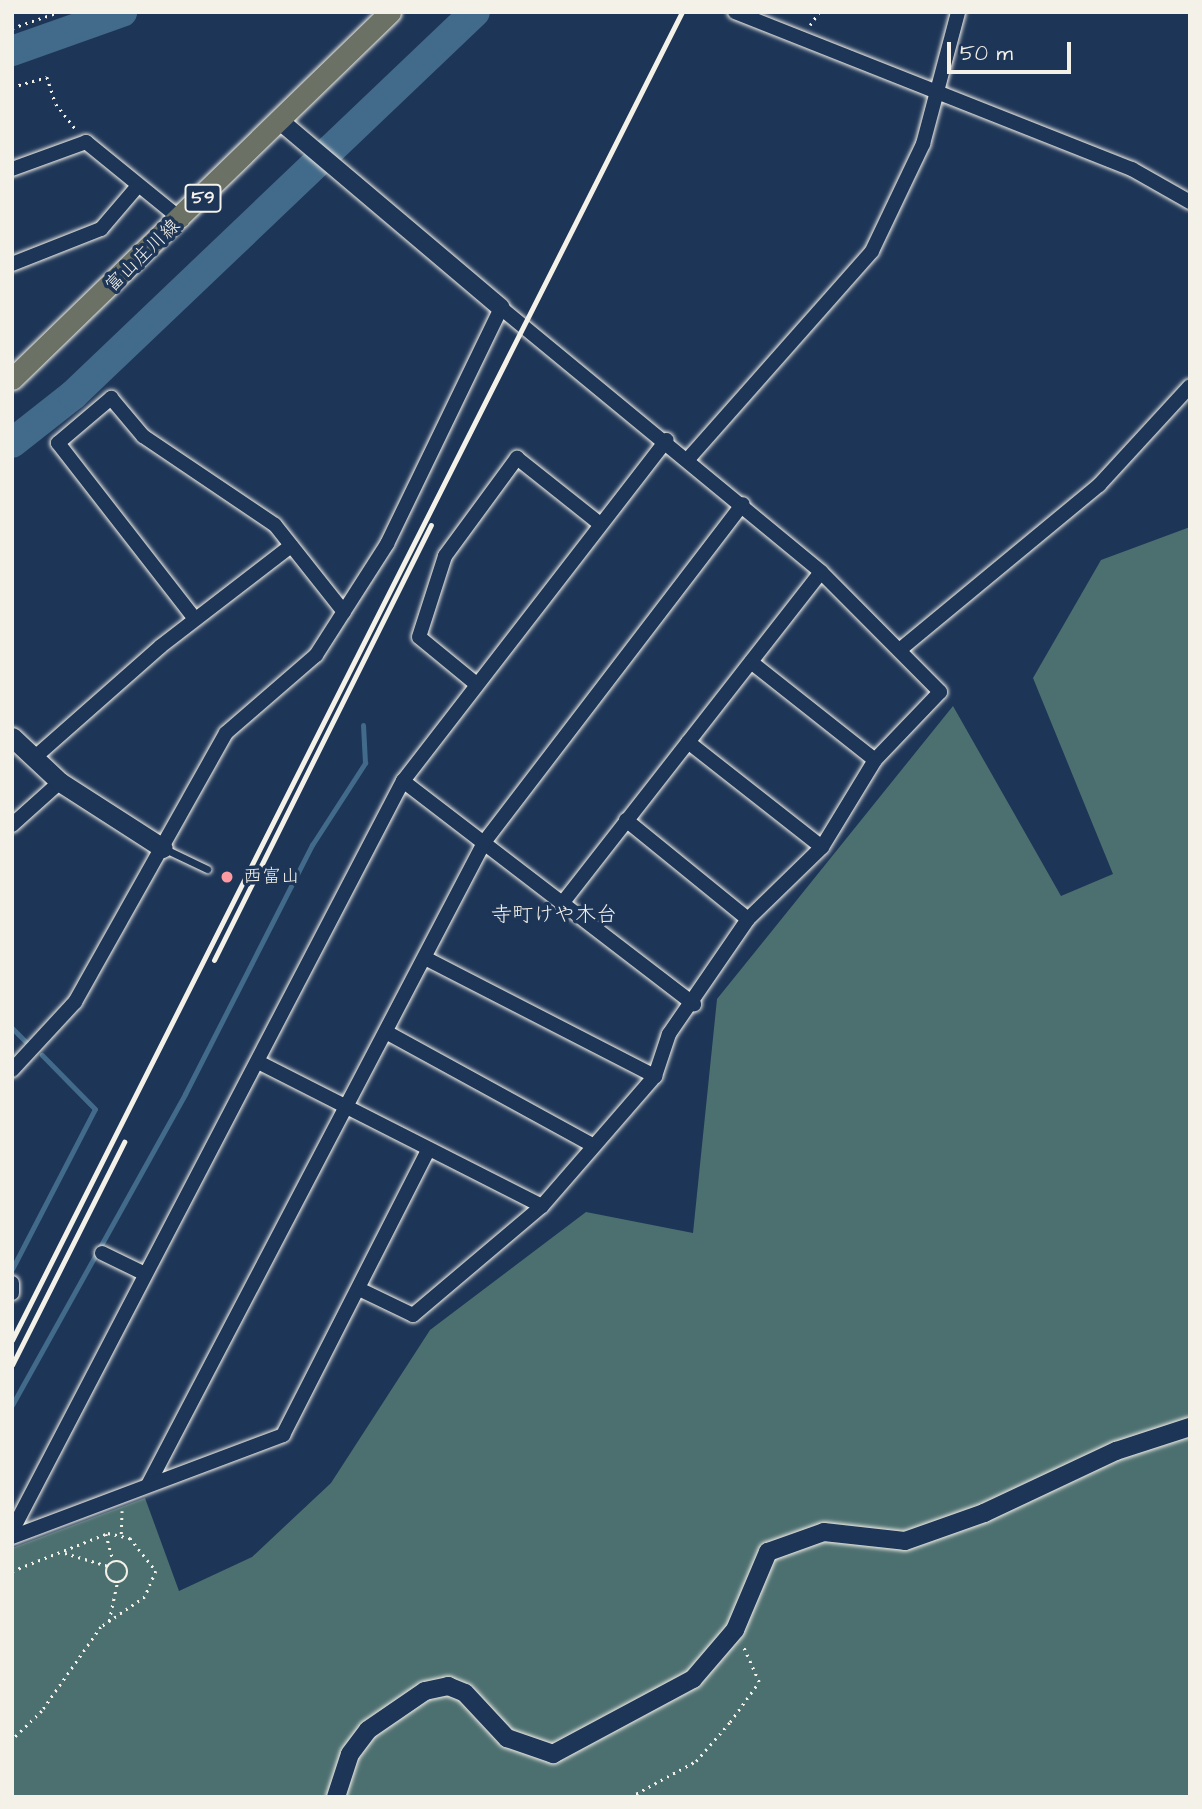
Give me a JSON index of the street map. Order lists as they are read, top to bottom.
{
  "streets": {
    "main road": ["59", "富山庄川線"]
  },
  "districts": ["寺町けや木台"],
  "places": ["西富山"],
  "scale_bar": "50 m"
}
